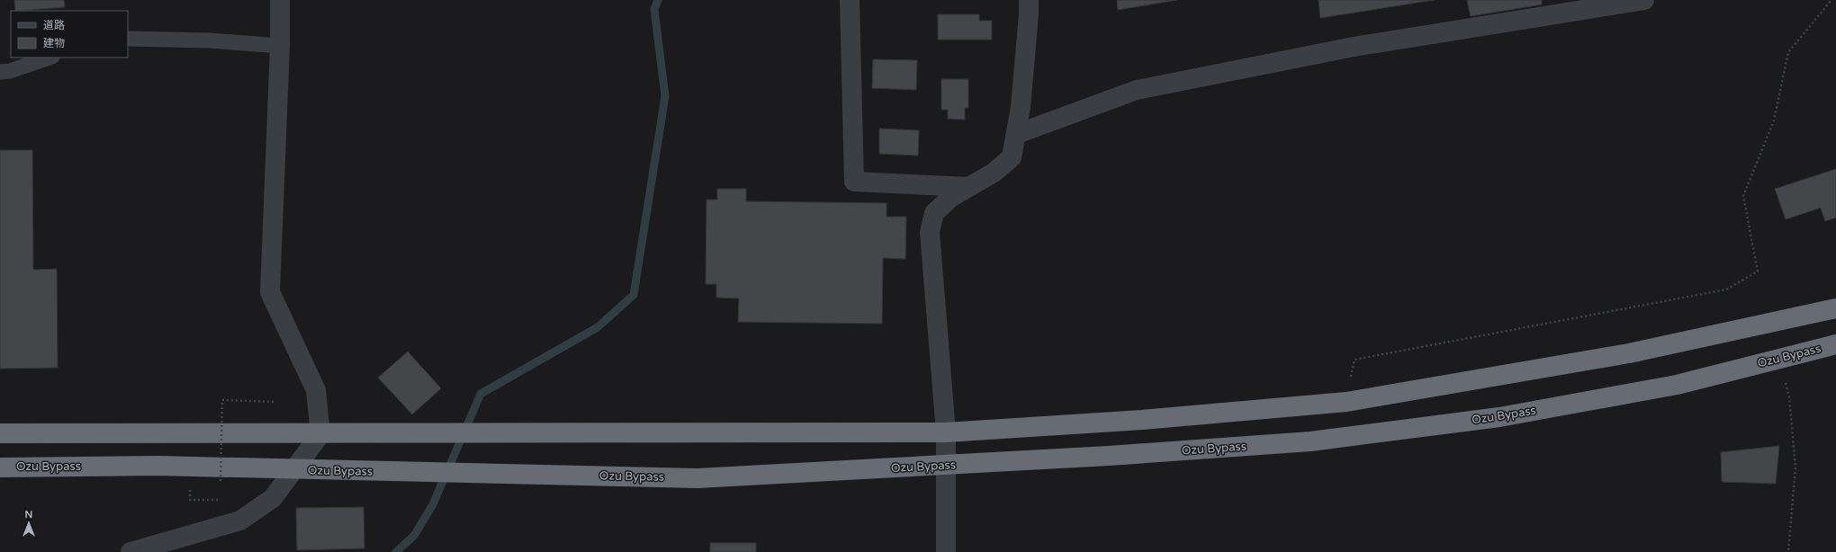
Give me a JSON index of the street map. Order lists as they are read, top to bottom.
{
  "streets": {
    "highway": ["Ozu Bypass"]
  },
  "legend": ["道路", "建物"],
  "north": "top"
}
